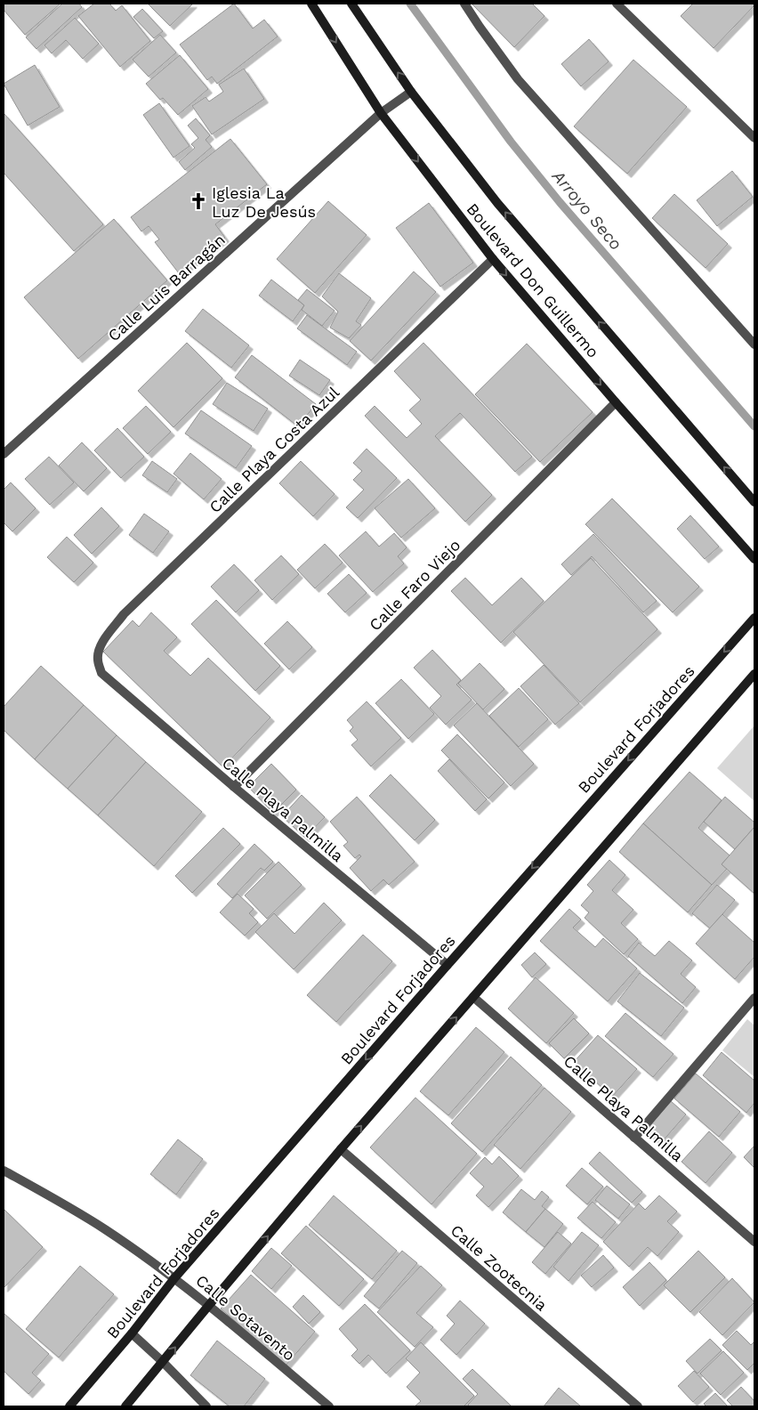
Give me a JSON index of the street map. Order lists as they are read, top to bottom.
{
  "streets": {
    "street": [
      "Boulevard Don Guillermo",
      "Calle Luis Barragán",
      "Calle Playa Costa Azul",
      "Calle Faro Viejo",
      "Boulevard Forjadores",
      "Calle Playa Palmilla",
      "Calle Zootecnia",
      "Calle Sotavento"
    ]
  },
  "crossings": [
    ["Boulevard Don Guillermo", "Calle Luis Barragán"],
    ["Boulevard Don Guillermo", "Calle Playa Costa Azul"],
    ["Boulevard Don Guillermo", "Calle Faro Viejo"],
    ["Calle Playa Costa Azul", "Calle Playa Palmilla"],
    ["Calle Faro Viejo", "Calle Playa Palmilla"],
    ["Boulevard Forjadores", "Calle Playa Palmilla"],
    ["Boulevard Forjadores", "Calle Sotavento"]
  ],
  "water": ["Arroyo Seco"],
  "places": {
    "church": ["Iglesia La Luz De Jesús"]
  }
}
